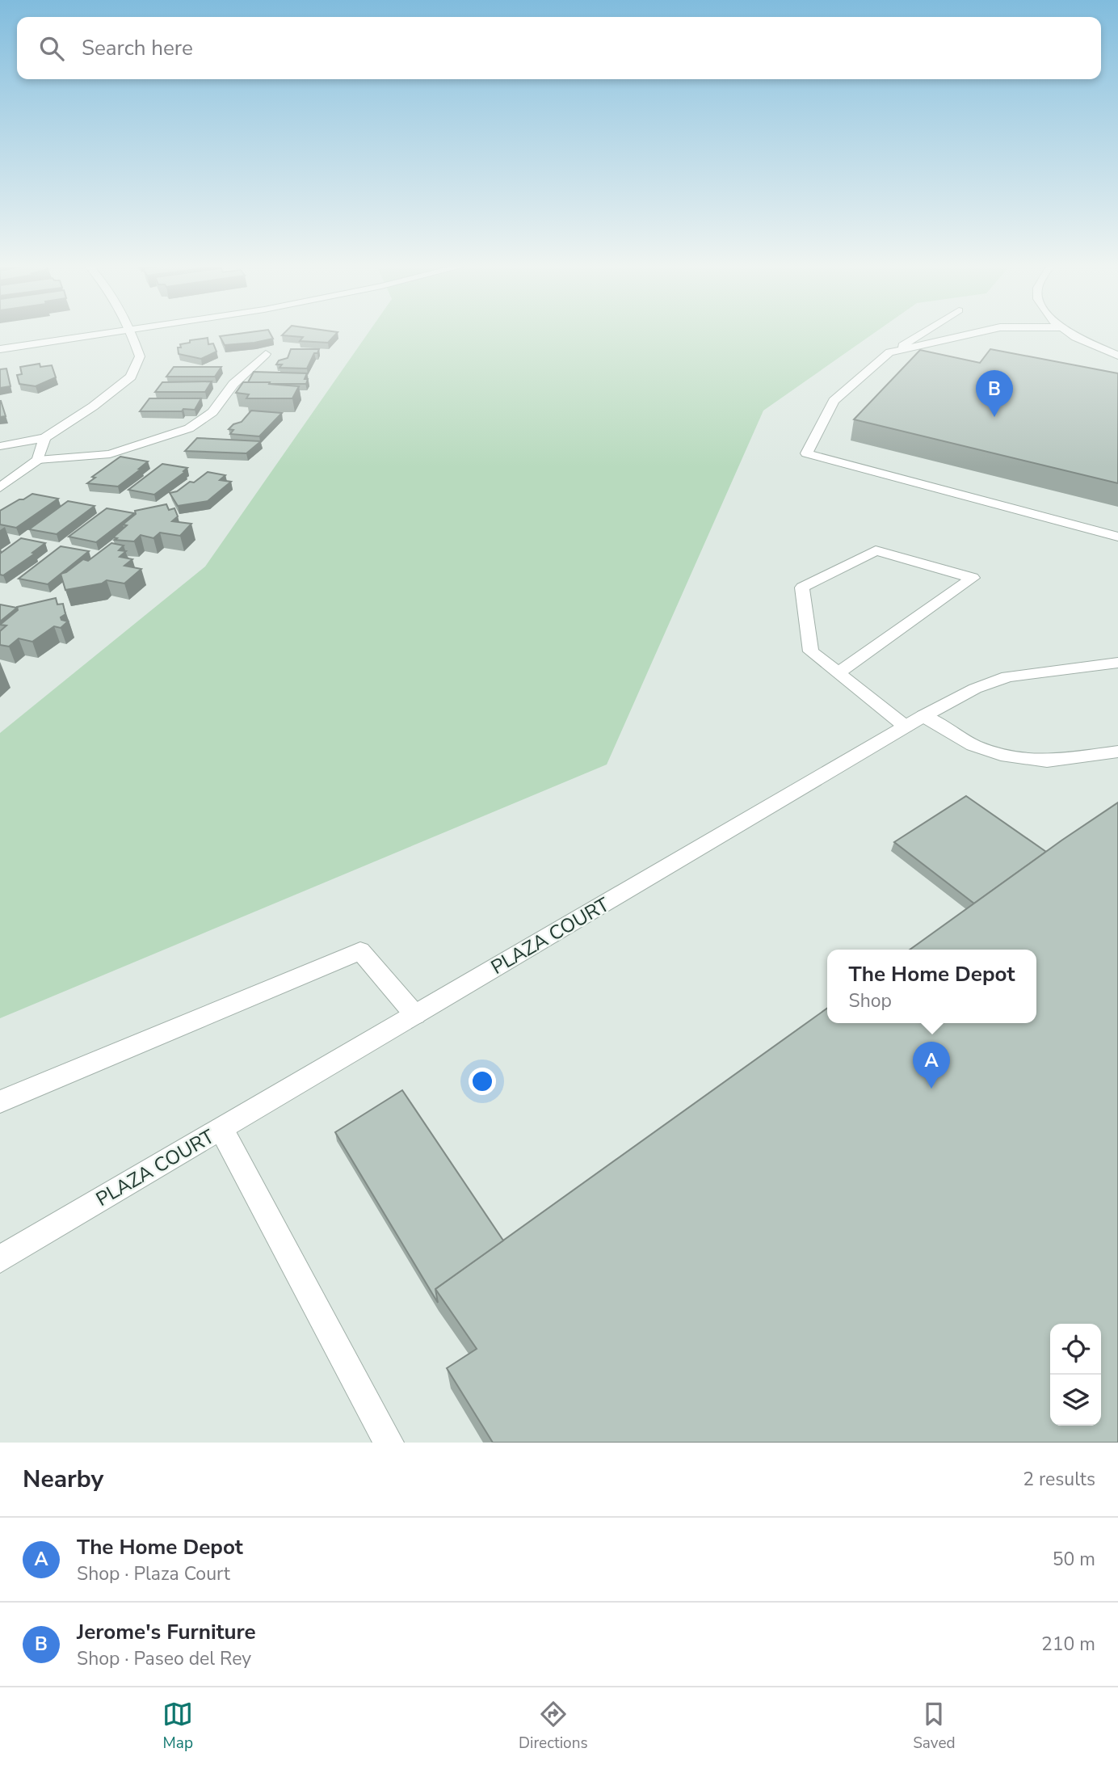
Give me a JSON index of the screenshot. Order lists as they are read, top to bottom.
{
  "streets": {
    "street": ["PLAZA COURT"]
  },
  "page": {
    "search": "Search here",
    "pins": ["B", "A"],
    "popup": ["The Home Depot", "Shop"],
    "heading": ["Nearby", "2 results"],
    "list": [
      {
        "mark": "A",
        "name": "The Home Depot",
        "note": "Shop · Plaza Court",
        "value": "50 m"
      },
      {
        "mark": "B",
        "name": "Jerome's Furniture",
        "note": "Shop · Paseo del Rey",
        "value": "210 m"
      }
    ],
    "nav": ["Map", "Directions", "Saved"]
  }
}
